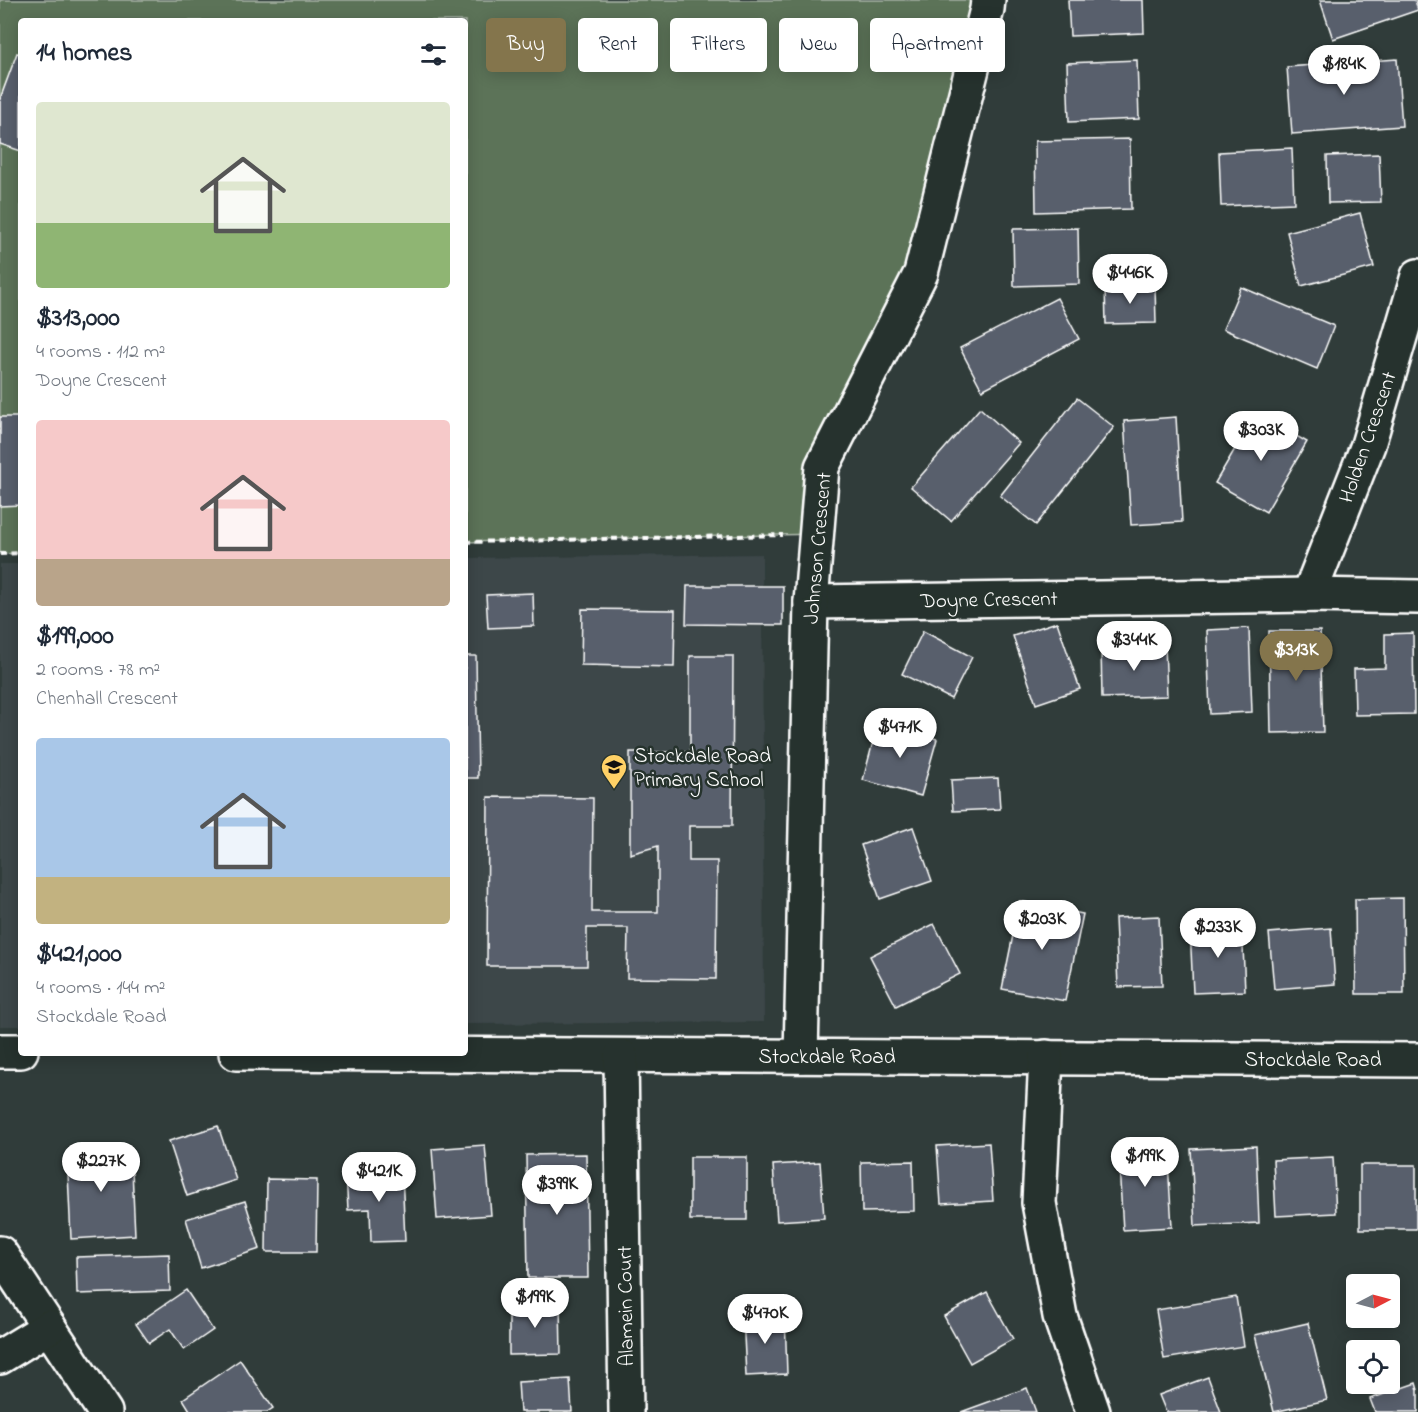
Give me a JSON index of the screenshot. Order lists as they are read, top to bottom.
{
  "streets": {
    "street": [
      "Holden Crescent",
      "Johnson Crescent",
      "Doyne Crescent",
      "Stockdale Road",
      "Alamein Court"
    ]
  },
  "crossings": [
    ["Holden Crescent", "Doyne Crescent"],
    ["Johnson Crescent", "Doyne Crescent"],
    ["Johnson Crescent", "Stockdale Road"],
    ["Stockdale Road", "Alamein Court"]
  ],
  "places": {
    "school or university": ["Stockdale Road Primary School"]
  },
  "north": "right",
  "page": {
    "chip": [
      "Buy",
      "Rent",
      "Filters",
      "New",
      "Apartment"
    ],
    "heading": "14 homes",
    "price": [
      "$184K",
      "$446K",
      "$303K",
      "$344K",
      "$313K",
      "$471K",
      "$203K",
      "$233K",
      "$199K",
      "$227K",
      "$421K",
      "$399K",
      "$199K",
      "$470K"
    ],
    "list": [
      {
        "name": "$313,000",
        "note": "4 rooms · 112 m² · Doyne Crescent"
      },
      {
        "name": "$199,000",
        "note": "2 rooms · 78 m² · Chenhall Crescent"
      },
      {
        "name": "$421,000",
        "note": "4 rooms · 144 m² · Stockdale Road"
      }
    ]
  }
}
